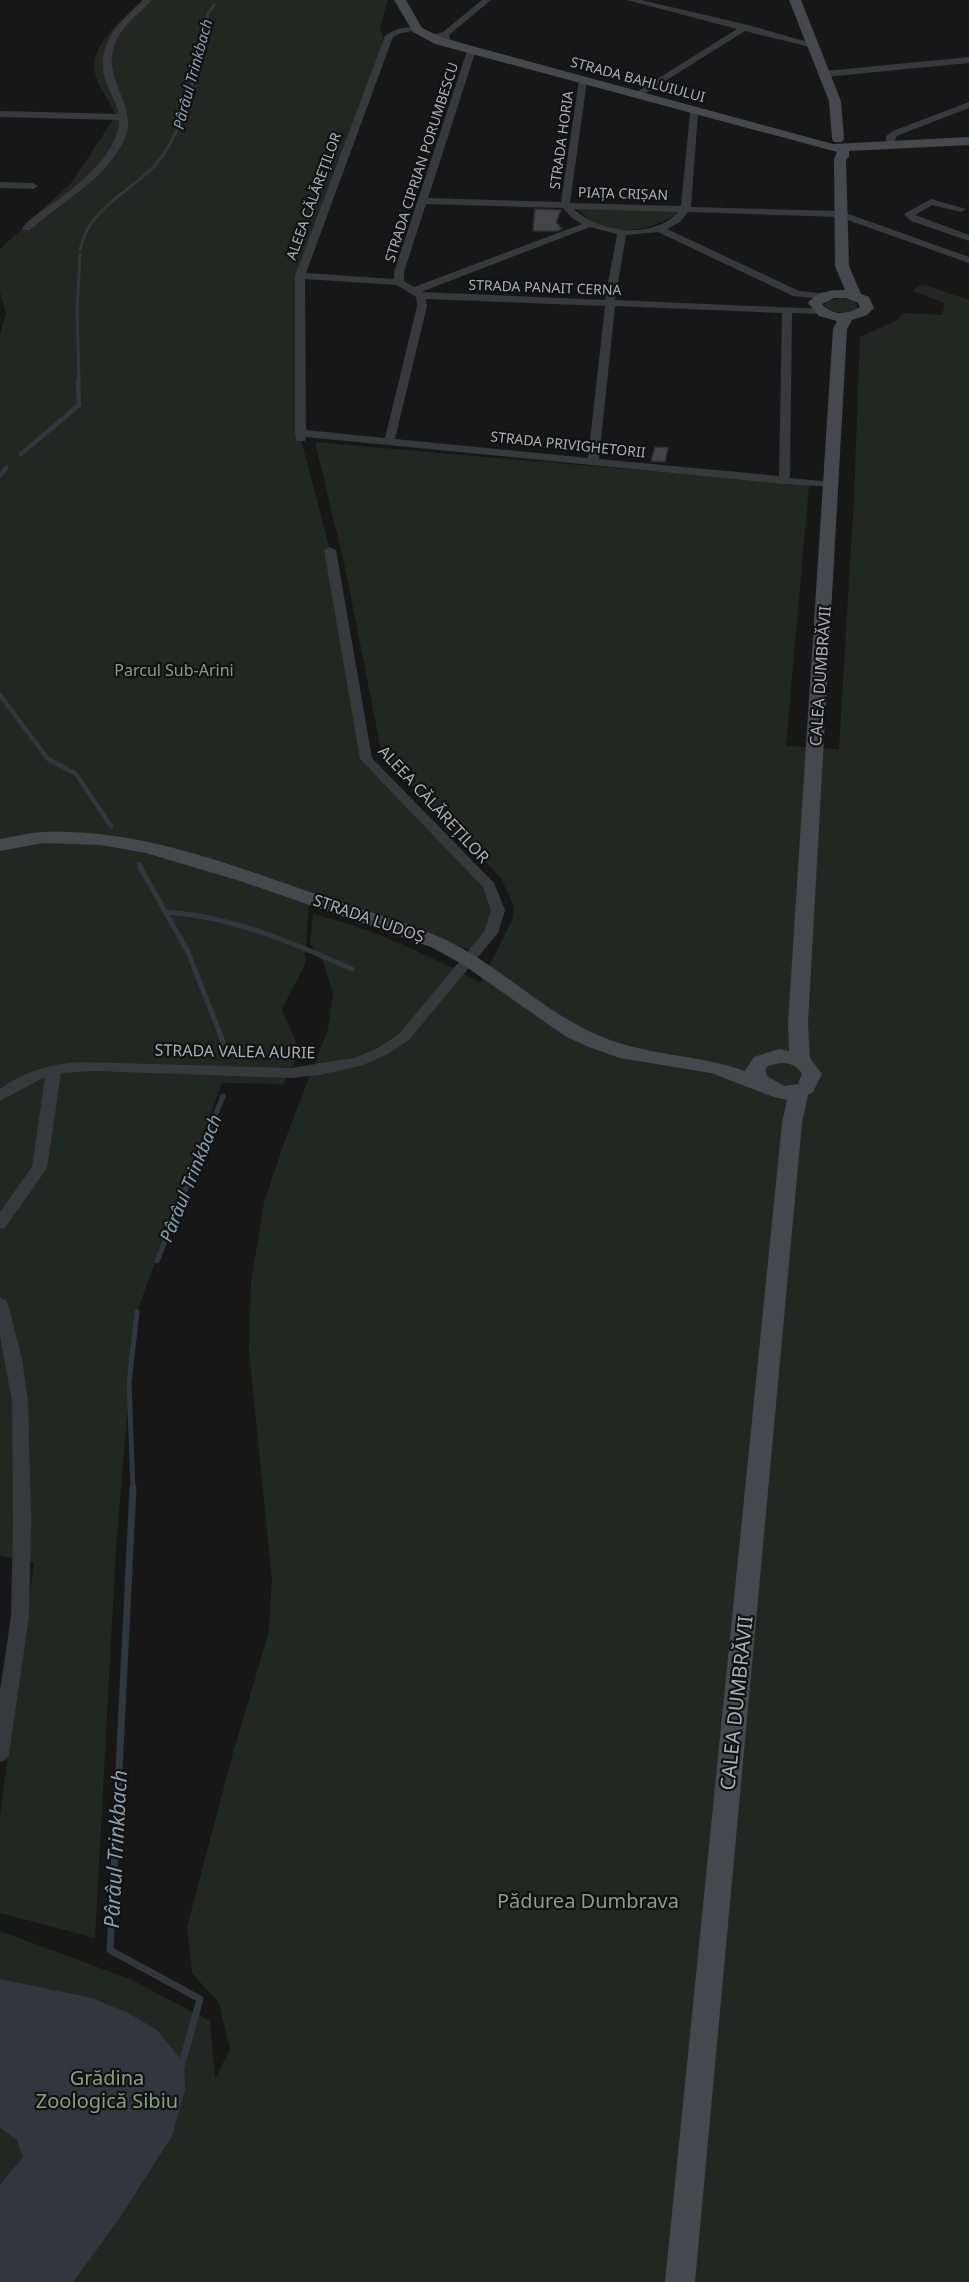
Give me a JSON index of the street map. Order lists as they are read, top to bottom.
{
  "streets": {
    "main road": ["STRADA BAHLUIULUI", "CALEA DUMBRĂVII", "STRADA LUDOȘ"],
    "street": [
      "STRADA HORIA",
      "STRADA CIPRIAN PORUMBESCU",
      "PIAȚA CRIȘAN",
      "ALEEA CĂLĂREȚILOR",
      "STRADA PANAIT CERNA",
      "STRADA PRIVIGHETORII",
      "STRADA VALEA AURIE"
    ]
  },
  "crossings": [
    ["STRADA BAHLUIULUI", "STRADA HORIA"],
    ["STRADA BAHLUIULUI", "STRADA CIPRIAN PORUMBESCU"],
    ["STRADA BAHLUIULUI", "ALEEA CĂLĂREȚILOR"],
    ["STRADA BAHLUIULUI", "CALEA DUMBRĂVII"],
    ["STRADA HORIA", "PIAȚA CRIȘAN"],
    ["STRADA CIPRIAN PORUMBESCU", "STRADA PANAIT CERNA"],
    ["ALEEA CĂLĂREȚILOR", "STRADA PANAIT CERNA"],
    ["ALEEA CĂLĂREȚILOR", "STRADA PRIVIGHETORII"],
    ["ALEEA CĂLĂREȚILOR", "STRADA LUDOȘ"],
    ["ALEEA CĂLĂREȚILOR", "STRADA VALEA AURIE"],
    ["STRADA PANAIT CERNA", "CALEA DUMBRĂVII"],
    ["STRADA PRIVIGHETORII", "CALEA DUMBRĂVII"],
    ["CALEA DUMBRĂVII", "STRADA LUDOȘ"],
    ["STRADA LUDOȘ", "STRADA VALEA AURIE"]
  ],
  "water": ["Pârâul Trinkbach"],
  "parks": ["Parcul Sub-Arini", "Pădurea Dumbrava", "Grădina Zoologică Sibiu"]
}
